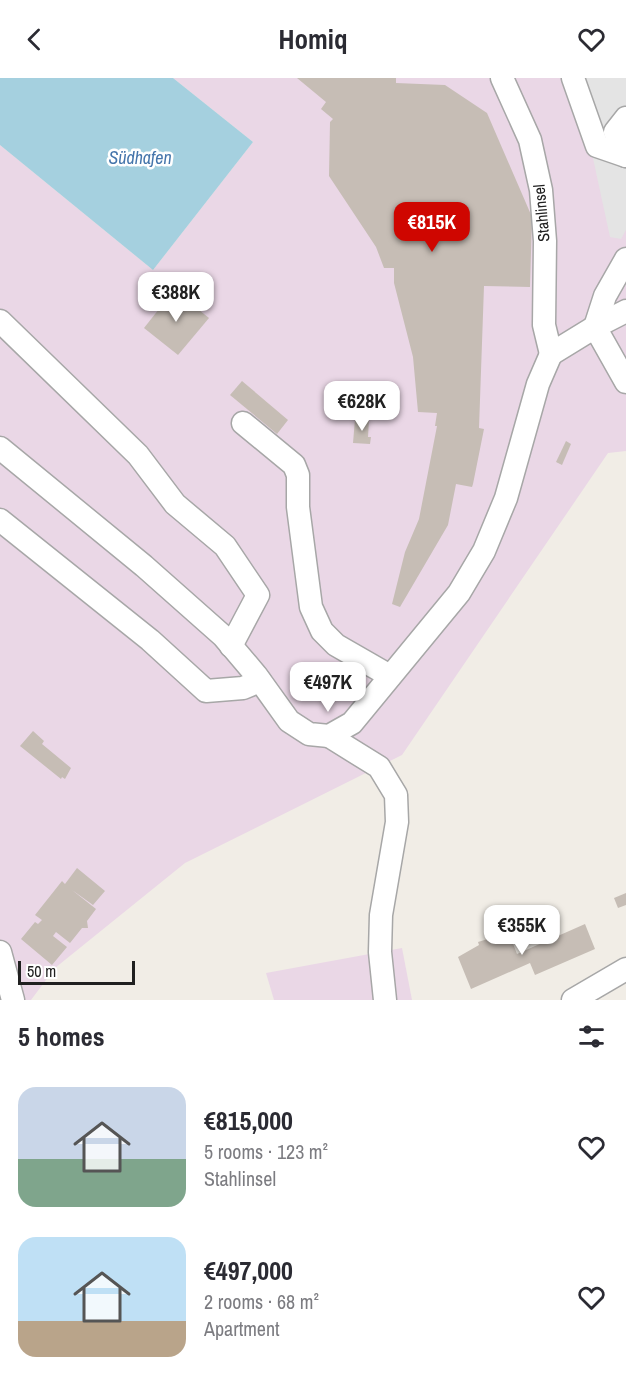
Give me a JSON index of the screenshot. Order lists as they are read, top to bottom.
{
  "streets": {
    "street": ["Stahlinsel"]
  },
  "water": ["Südhafen"],
  "scale_bar": "50 m",
  "page": {
    "header": "Homiq",
    "price": [
      "€815K",
      "€388K",
      "€628K",
      "€497K",
      "€355K"
    ],
    "scale": "50 m",
    "heading": "5 homes",
    "list": [
      {
        "name": "€815,000",
        "note": "5 rooms · 123 m² · Stahlinsel"
      },
      {
        "name": "€497,000",
        "note": "2 rooms · 68 m² · Apartment"
      }
    ]
  }
}
